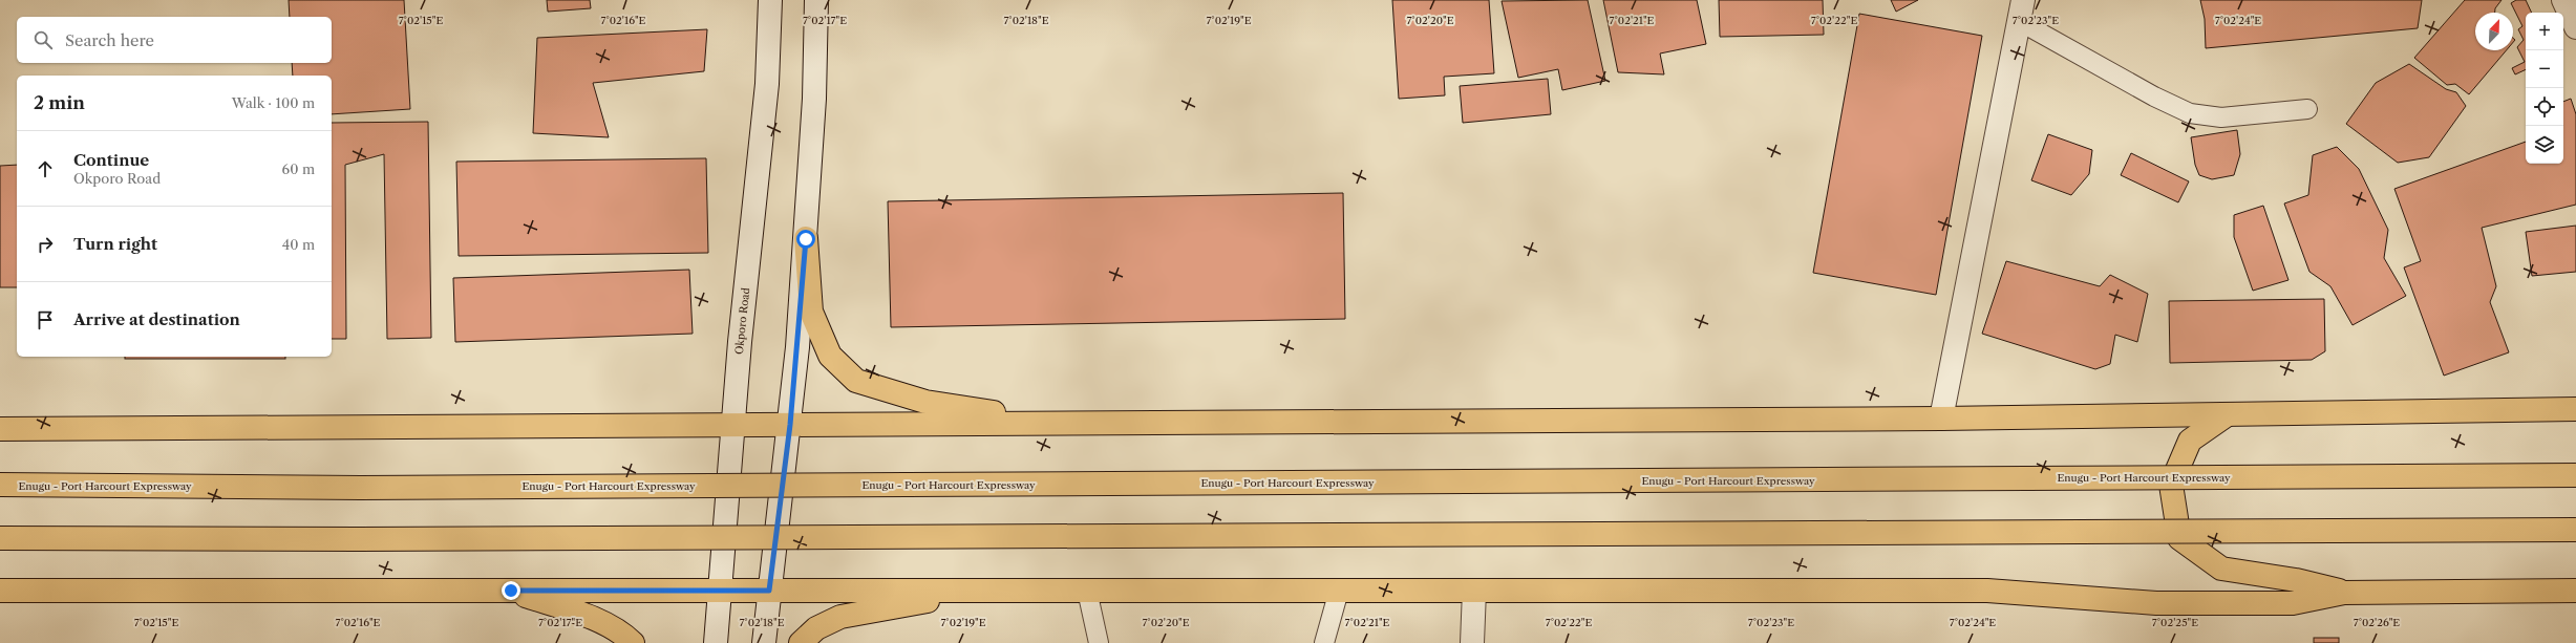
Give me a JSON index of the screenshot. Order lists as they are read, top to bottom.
{
  "streets": {
    "main road": ["Okporo Road", "Enugu - Port Harcourt Expressway"]
  },
  "north": "top right",
  "page": {
    "map_buttons": ["+", "−"],
    "search": "Search here",
    "heading": ["2 min", "Walk · 100 m"],
    "list": [
      ["Continue", "Okporo Road", "60 m"],
      ["Turn right", "40 m"],
      "Arrive at destination"
    ]
  },
  "coordinates": [
    "7°02'15\"E",
    "7°02'16\"E",
    "7°02'17\"E",
    "7°02'18\"E",
    "7°02'19\"E",
    "7°02'20\"E",
    "7°02'21\"E",
    "7°02'22\"E",
    "7°02'23\"E",
    "7°02'24\"E",
    "7°02'25\"E",
    "7°02'26\"E"
  ]
}
